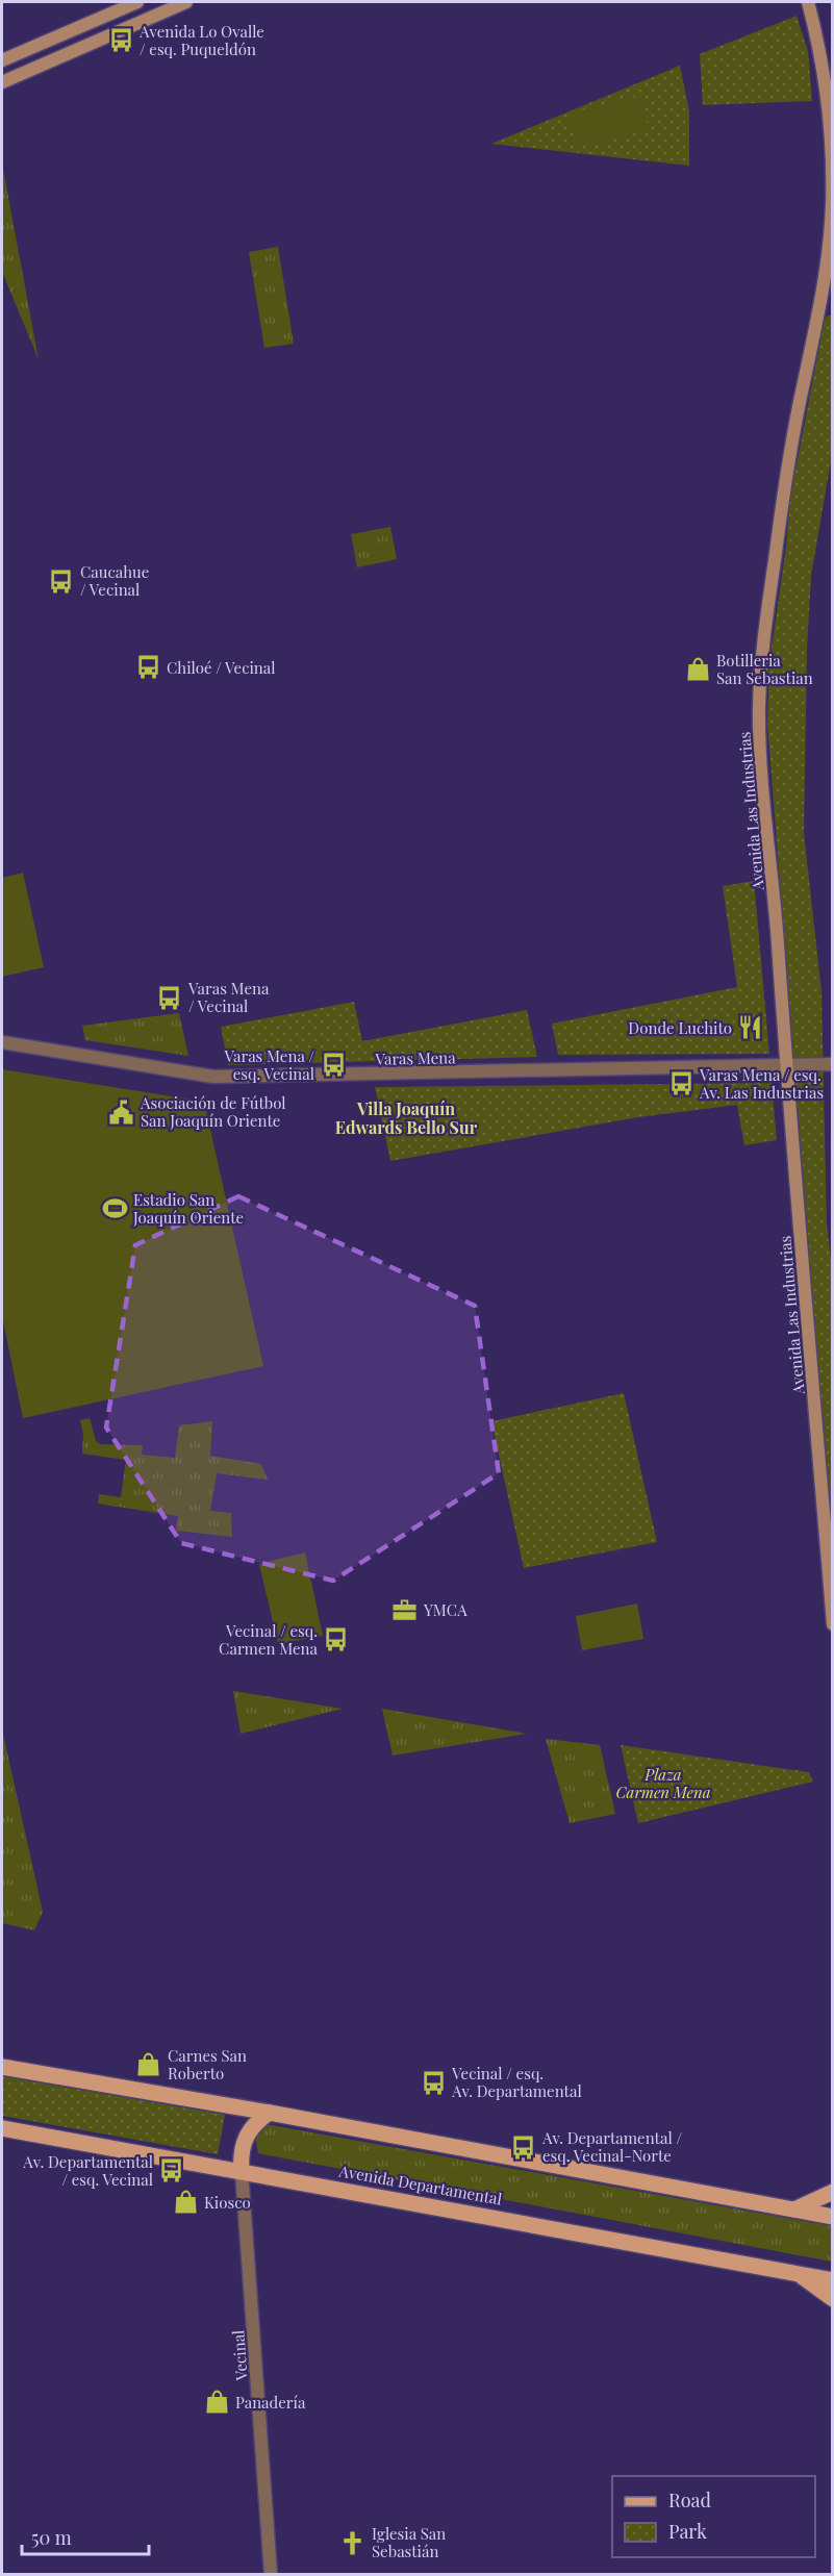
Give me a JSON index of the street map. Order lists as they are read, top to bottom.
{
  "streets": {
    "main road": ["Avenida Las Industrias", "Avenida Departamental"],
    "street": ["Varas Mena", "Vecinal"]
  },
  "crossings": [
    ["Avenida Las Industrias", "Varas Mena"],
    ["Avenida Departamental", "Vecinal"]
  ],
  "districts": ["Villa Joaquín Edwards Bello Sur"],
  "parks": ["Plaza Carmen Mena"],
  "places": {
    "bus stop": [
      "Avenida Lo Ovalle / esq. Puqueldón",
      "Caucahue / Vecinal",
      "Chiloé / Vecinal",
      "Varas Mena / Vecinal",
      "Varas Mena / esq. Vecinal",
      "Varas Mena / esq. Av. Las Industrias",
      "Vecinal / esq. Carmen Mena",
      "Vecinal / esq. Av. Departamental",
      "Av. Departamental / esq. Vecinal-Norte",
      "Av. Departamental / esq. Vecinal"
    ],
    "shop": [
      "Botilleria San Sebastian",
      "Carnes San Roberto",
      "Kiosco",
      "Panadería"
    ],
    "restaurant": ["Donde Luchito"],
    "public building": ["Asociación de Fútbol San Joaquín Oriente"],
    "sports": ["Estadio San Joaquín Oriente"],
    "office": ["YMCA"],
    "church": ["Iglesia San Sebastián"]
  },
  "legend": ["Road", "Park"],
  "scale_bar": "50 m"
}
